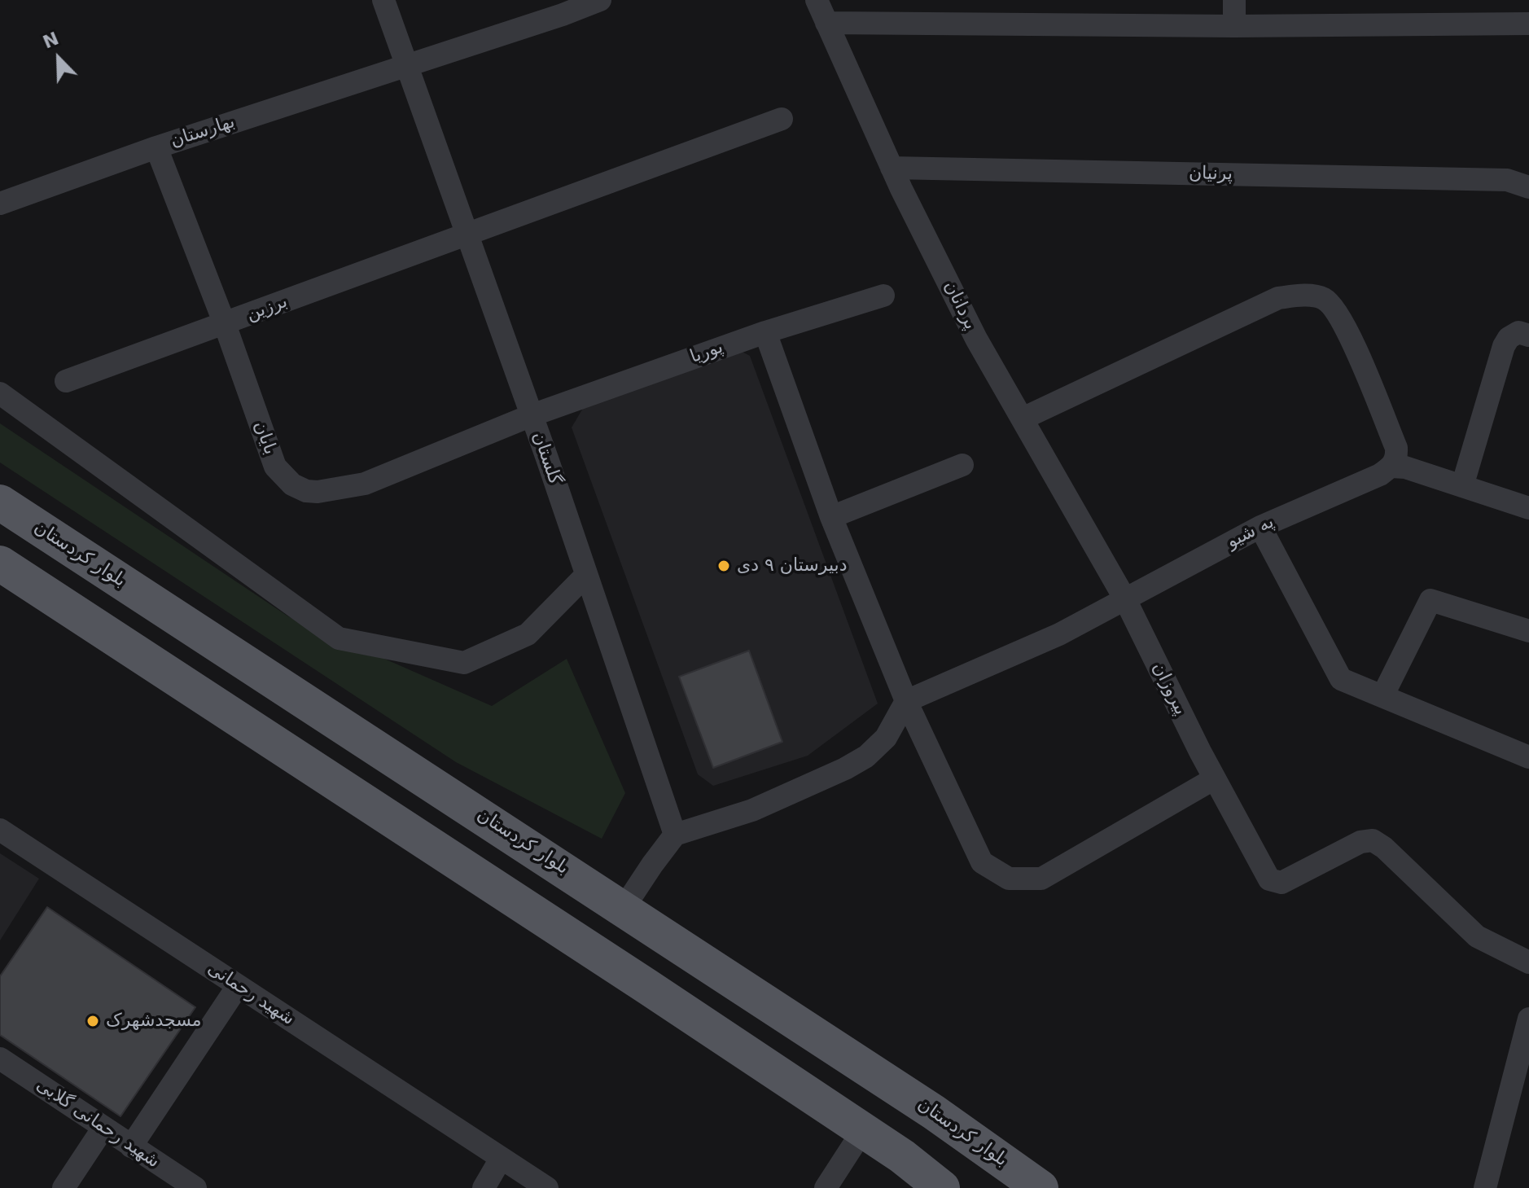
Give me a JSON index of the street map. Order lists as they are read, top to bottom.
{
  "streets": {
    "main road": ["بلوار کردستان"],
    "street": [
      "بهارستان",
      "پرنیان",
      "پردانان",
      "برزین",
      "پوریا",
      "بایان",
      "گلستان",
      "په شیو",
      "پیروزان",
      "شهید رحمانی",
      "شهید رحمانی گلابی"
    ]
  },
  "crossings": [
    ["بهارستان", "بایان"],
    ["بهارستان", "گلستان"],
    ["پرنیان", "پردانان"],
    ["پردانان", "په شیو"],
    ["پردانان", "پیروزان"],
    ["برزین", "بایان"],
    ["برزین", "گلستان"],
    ["پوریا", "بایان"],
    ["پوریا", "گلستان"],
    ["بایان", "گلستان"],
    ["په شیو", "پیروزان"]
  ],
  "places": ["دبیرستان ۹ دی", "مسجدشهرک"],
  "north": "top left"
}
